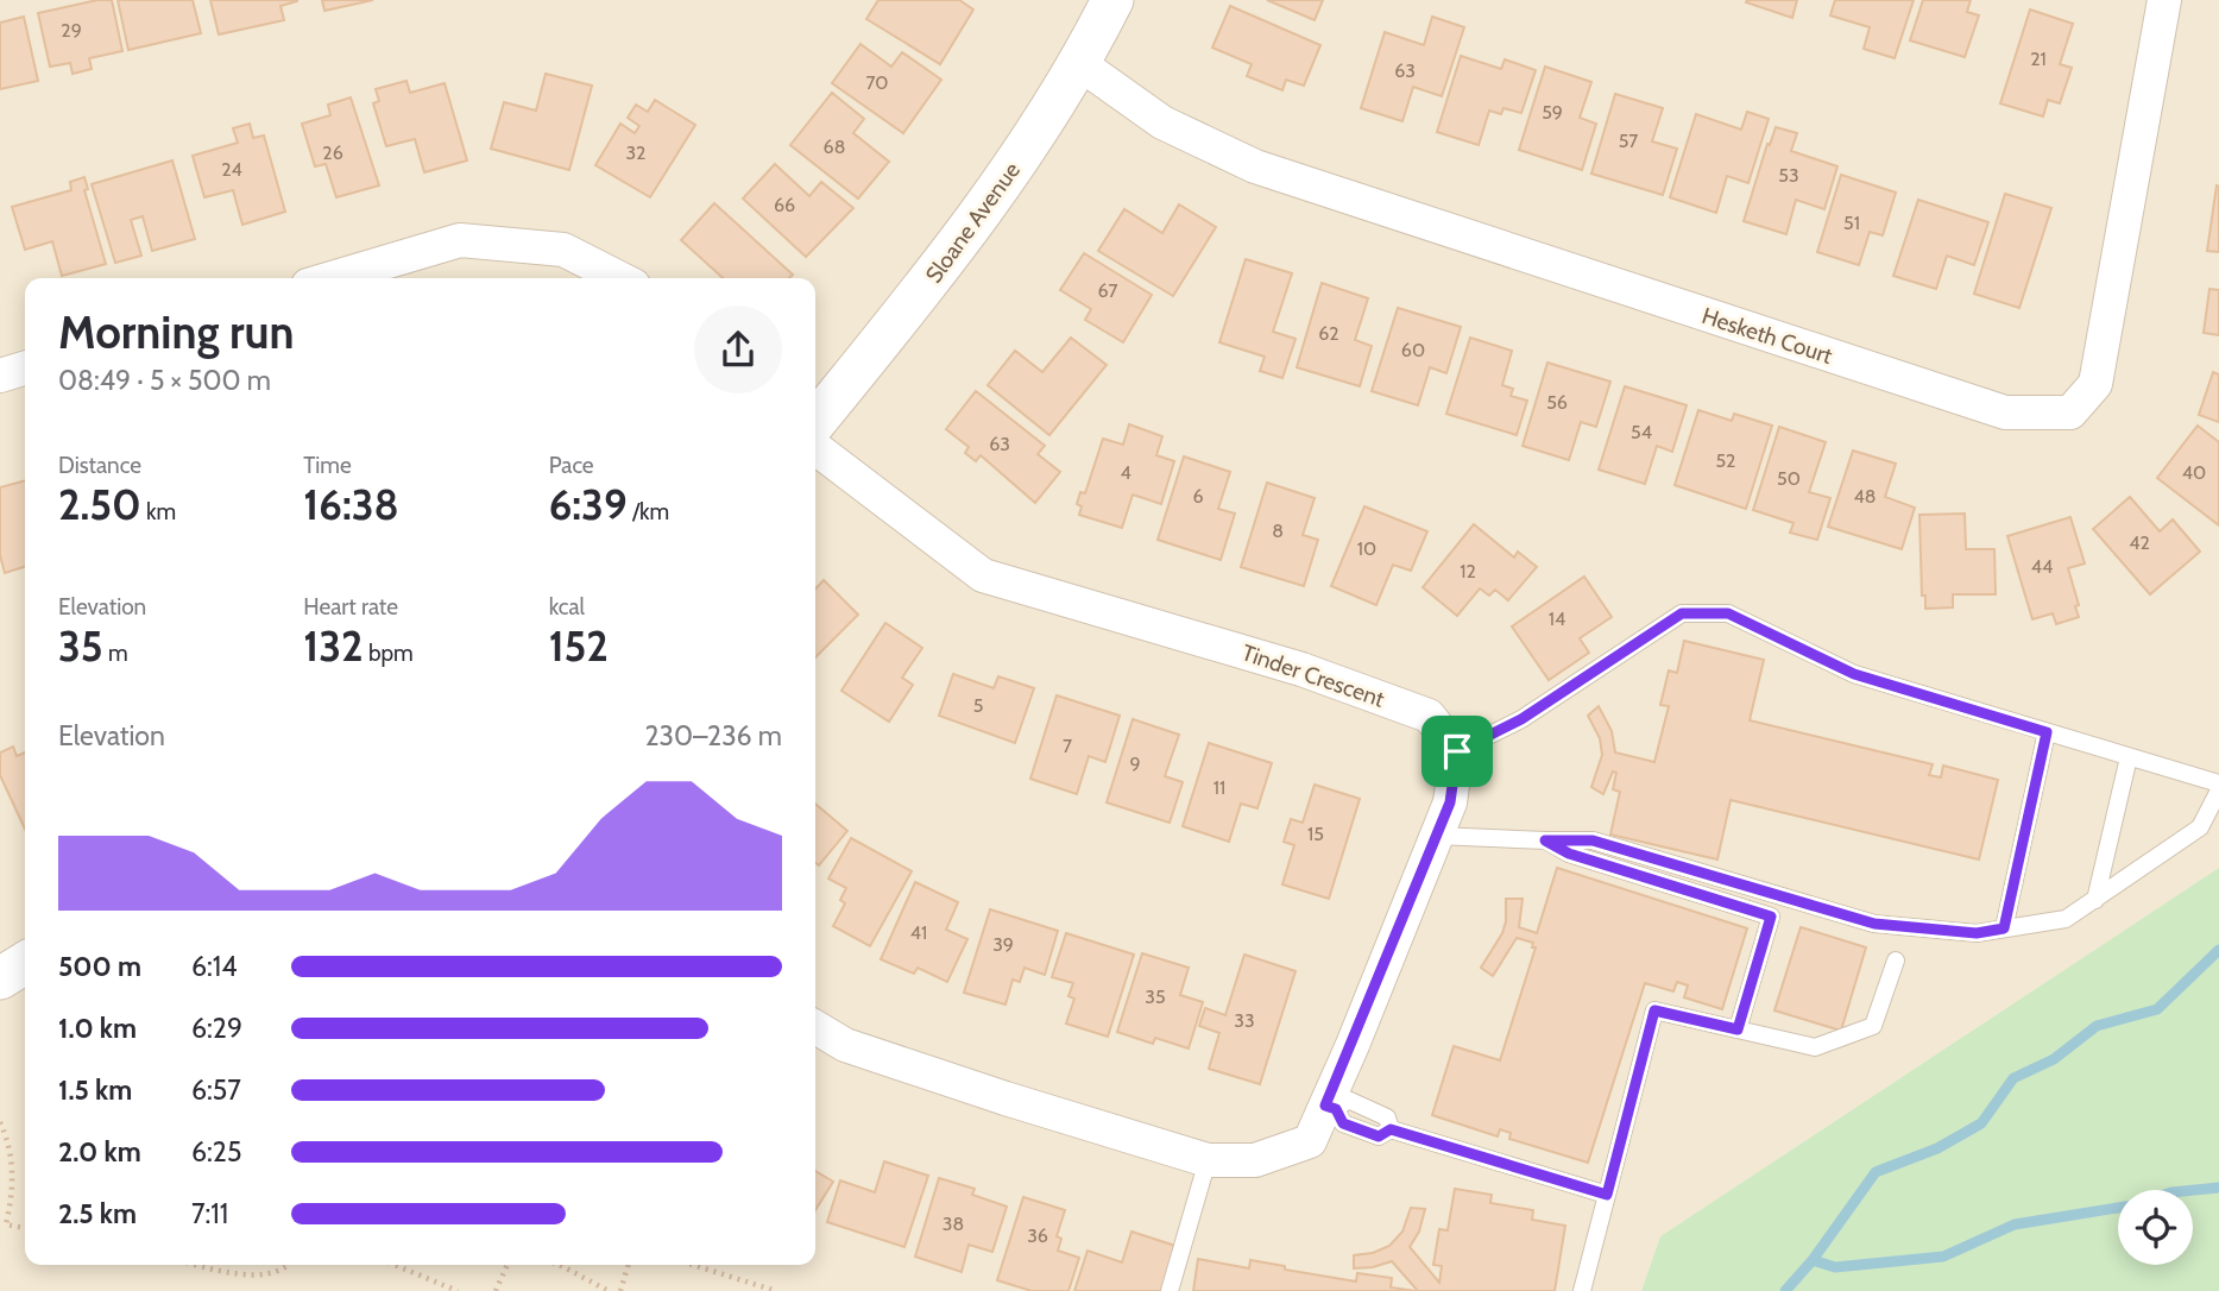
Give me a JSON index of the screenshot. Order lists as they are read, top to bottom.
{
  "streets": {
    "street": ["Sloane Avenue", "Hesketh Court", "Tinder Crescent"]
  },
  "crossings": [
    ["Sloane Avenue", "Hesketh Court"]
  ],
  "house_numbers": [
    "29",
    "21",
    "63",
    "70",
    "59",
    "57",
    "68",
    "26",
    "32",
    "24",
    "53",
    "66",
    "51",
    "67",
    "62",
    "60",
    "56",
    "54",
    "63",
    "52",
    "4",
    "40",
    "50",
    "6",
    "48",
    "8",
    "42",
    "10",
    "44",
    "12",
    "14",
    "5",
    "7",
    "9",
    "11",
    "15",
    "41",
    "39",
    "35",
    "33",
    "38",
    "36"
  ],
  "page": {
    "heading": ["Morning run", "08:49 · 5 × 500 m"],
    "stats": [
      ["Distance", "2.50 km"],
      ["Time", "16:38"],
      ["Pace", "6:39 /km"],
      ["Elevation", "35 m"],
      ["Heart rate", "132 bpm"],
      ["kcal", "152"]
    ],
    "chart": ["Elevation", "230–236 m"],
    "list": [
      {
        "name": "500 m",
        "note": "6:14"
      },
      {
        "name": "1.0 km",
        "note": "6:29"
      },
      {
        "name": "1.5 km",
        "note": "6:57"
      },
      {
        "name": "2.0 km",
        "note": "6:25"
      },
      {
        "name": "2.5 km",
        "note": "7:11"
      }
    ]
  }
}
